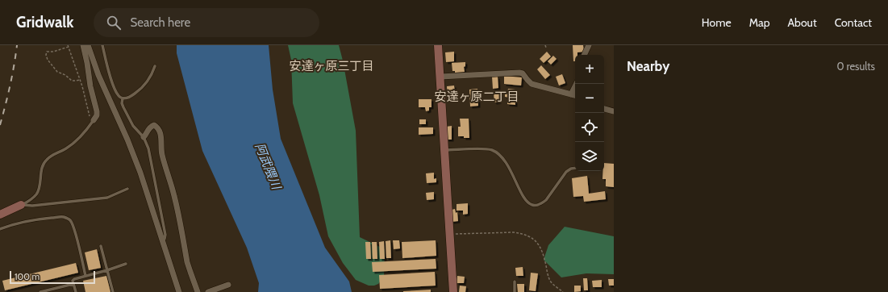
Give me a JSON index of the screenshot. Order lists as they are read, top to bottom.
{
  "districts": ["安達ヶ原三丁目", "安達ヶ原二丁目"],
  "water": ["阿武隈川"],
  "scale_bar": "100 m",
  "page": {
    "header": "Gridwalk",
    "search": "Search here",
    "nav": [
      "Home",
      "Map",
      "About",
      "Contact"
    ],
    "heading": ["Nearby", "0 results"],
    "map_buttons": ["+", "−"],
    "scale": "100 m"
  }
}
